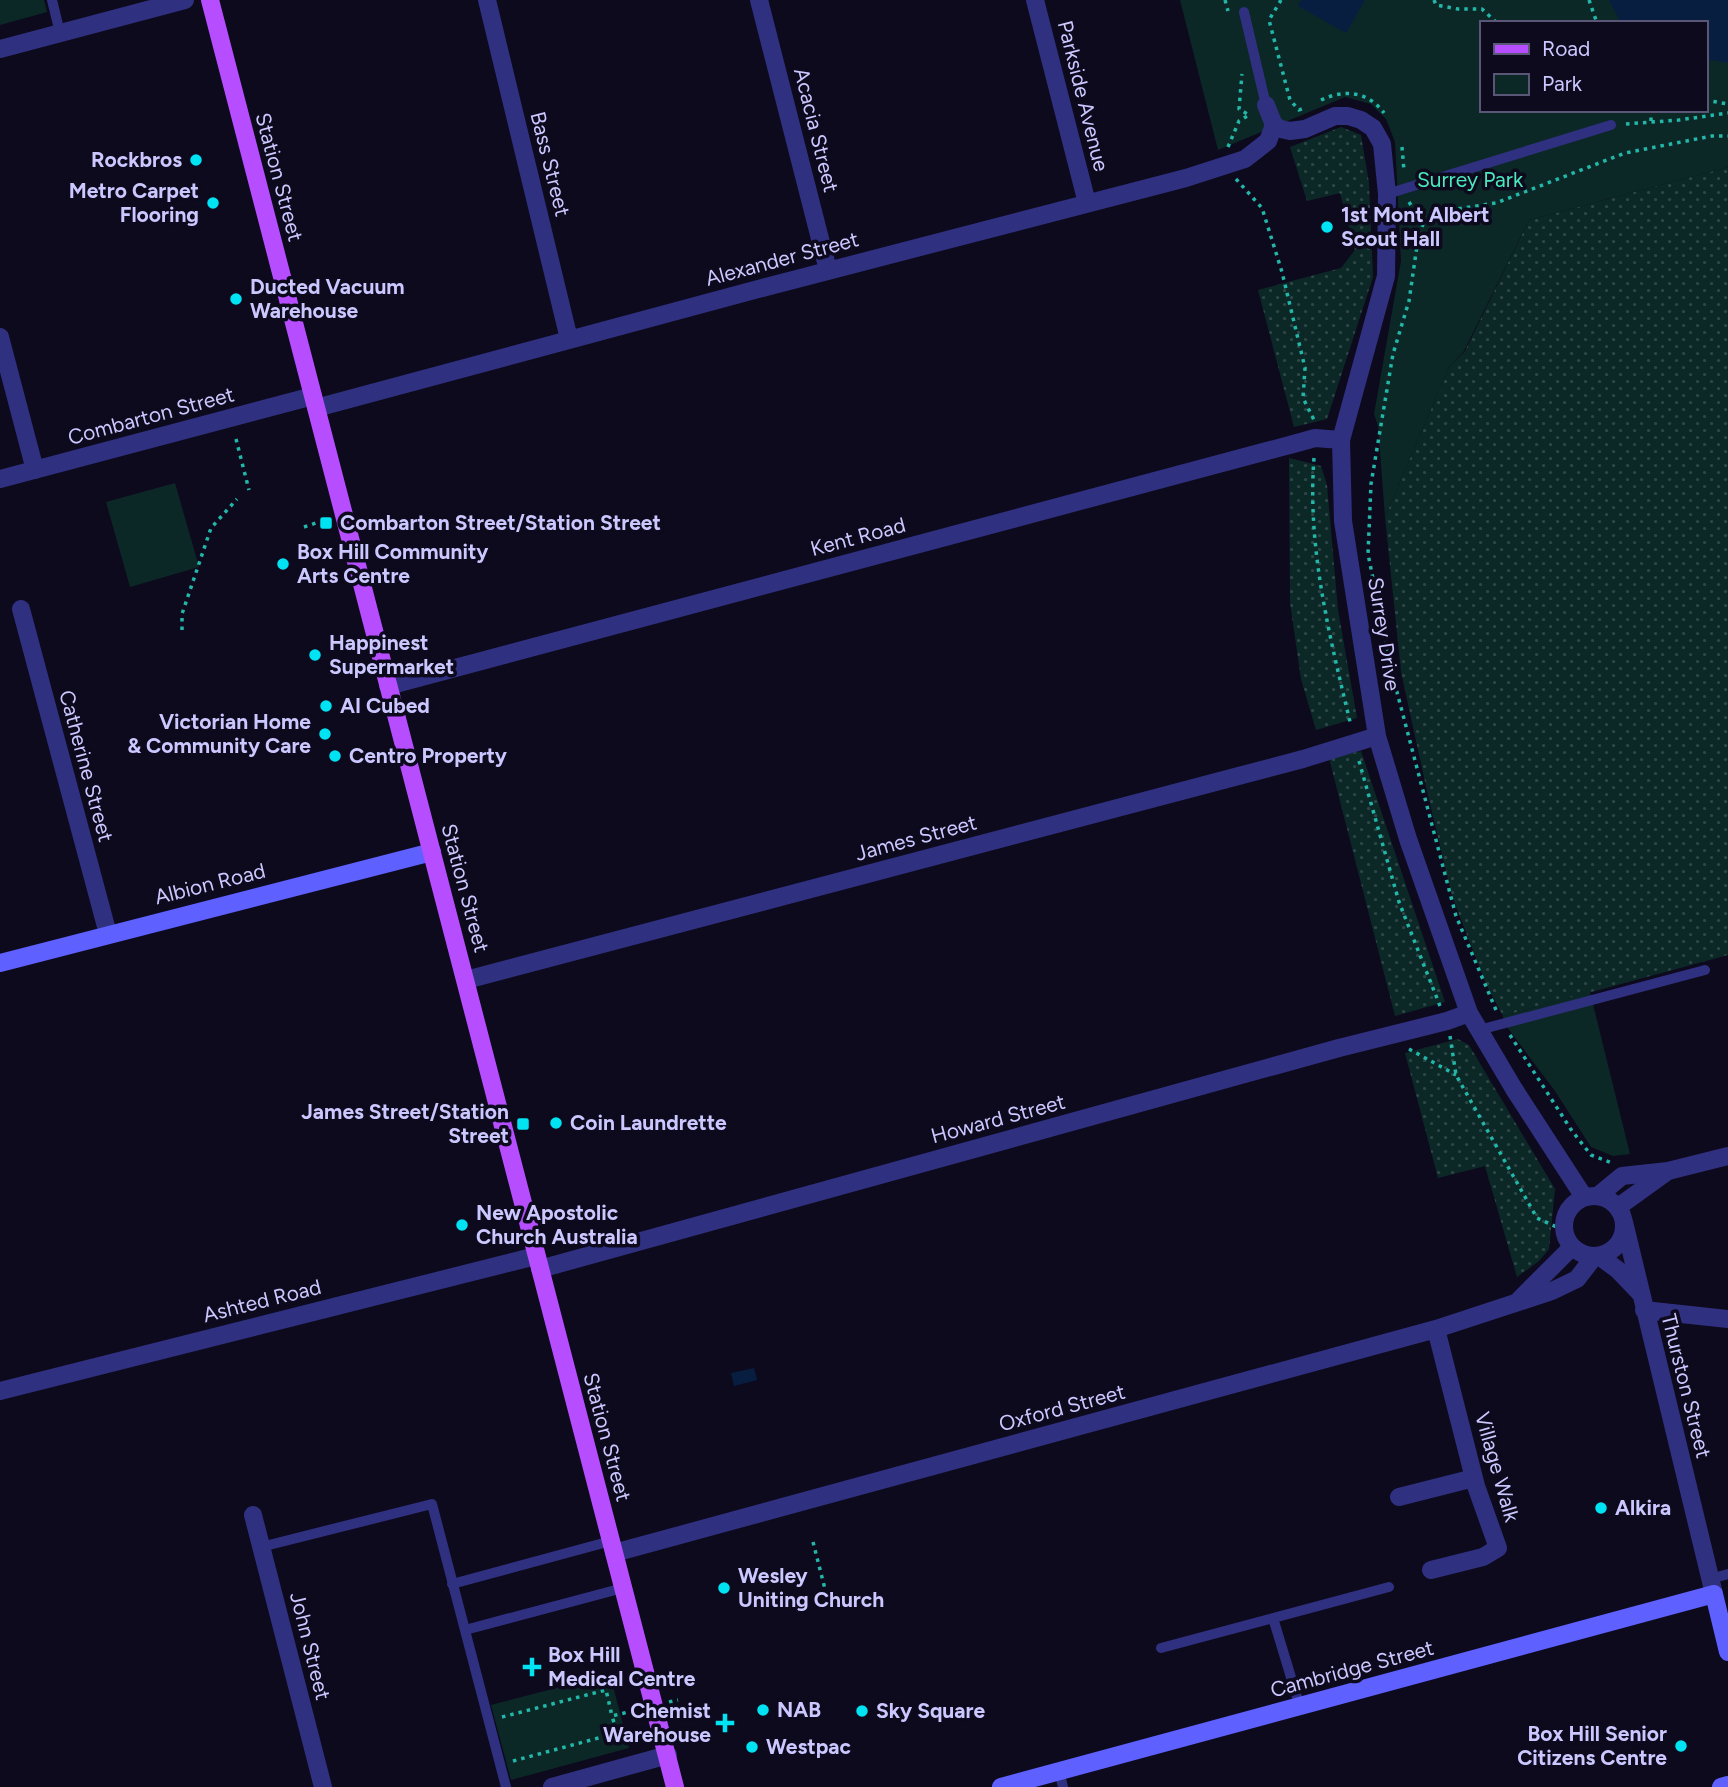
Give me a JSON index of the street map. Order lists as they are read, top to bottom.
{
  "streets": {
    "main road": ["Station Street"],
    "street": [
      "Parkside Avenue",
      "Acacia Street",
      "Bass Street",
      "Alexander Street",
      "Combarton Street",
      "Kent Road",
      "Surrey Drive",
      "Catherine Street",
      "James Street",
      "Albion Road",
      "Howard Street",
      "Ashted Road",
      "Thurston Street",
      "Oxford Street",
      "Village Walk",
      "John Street",
      "Cambridge Street"
    ]
  },
  "crossings": [
    ["Parkside Avenue", "Alexander Street"],
    ["Acacia Street", "Alexander Street"],
    ["Bass Street", "Alexander Street"],
    ["Station Street", "Alexander Street"],
    ["Station Street", "Combarton Street"],
    ["Station Street", "Kent Road"],
    ["Station Street", "James Street"],
    ["Station Street", "Albion Road"],
    ["Station Street", "Howard Street"],
    ["Station Street", "Ashted Road"],
    ["Station Street", "Oxford Street"],
    ["Alexander Street", "Combarton Street"],
    ["Alexander Street", "Surrey Drive"],
    ["Kent Road", "Surrey Drive"],
    ["Surrey Drive", "James Street"],
    ["Surrey Drive", "Howard Street"],
    ["Surrey Drive", "Thurston Street"],
    ["Surrey Drive", "Oxford Street"],
    ["Catherine Street", "Albion Road"],
    ["Howard Street", "Ashted Road"],
    ["Thurston Street", "Oxford Street"],
    ["Thurston Street", "Cambridge Street"],
    ["Oxford Street", "Village Walk"]
  ],
  "parks": ["Surrey Park"],
  "places": {
    "other": [
      "Rockbros",
      "Metro Carpet Flooring",
      "1st Mont Albert Scout Hall",
      "Ducted Vacuum Warehouse",
      "Box Hill Community Arts Centre",
      "Happinest Supermarket",
      "AI Cubed",
      "Victorian Home & Community Care",
      "Centro Property",
      "Coin Laundrette",
      "New Apostolic Church Australia",
      "Alkira",
      "Wesley Uniting Church",
      "NAB",
      "Sky Square",
      "Box Hill Senior Citizens Centre",
      "Westpac"
    ],
    "transit": ["Combarton Street/Station Street", "James Street/Station Street"],
    "health": ["Box Hill Medical Centre", "Chemist Warehouse"]
  },
  "legend": ["Road", "Park"]
}
